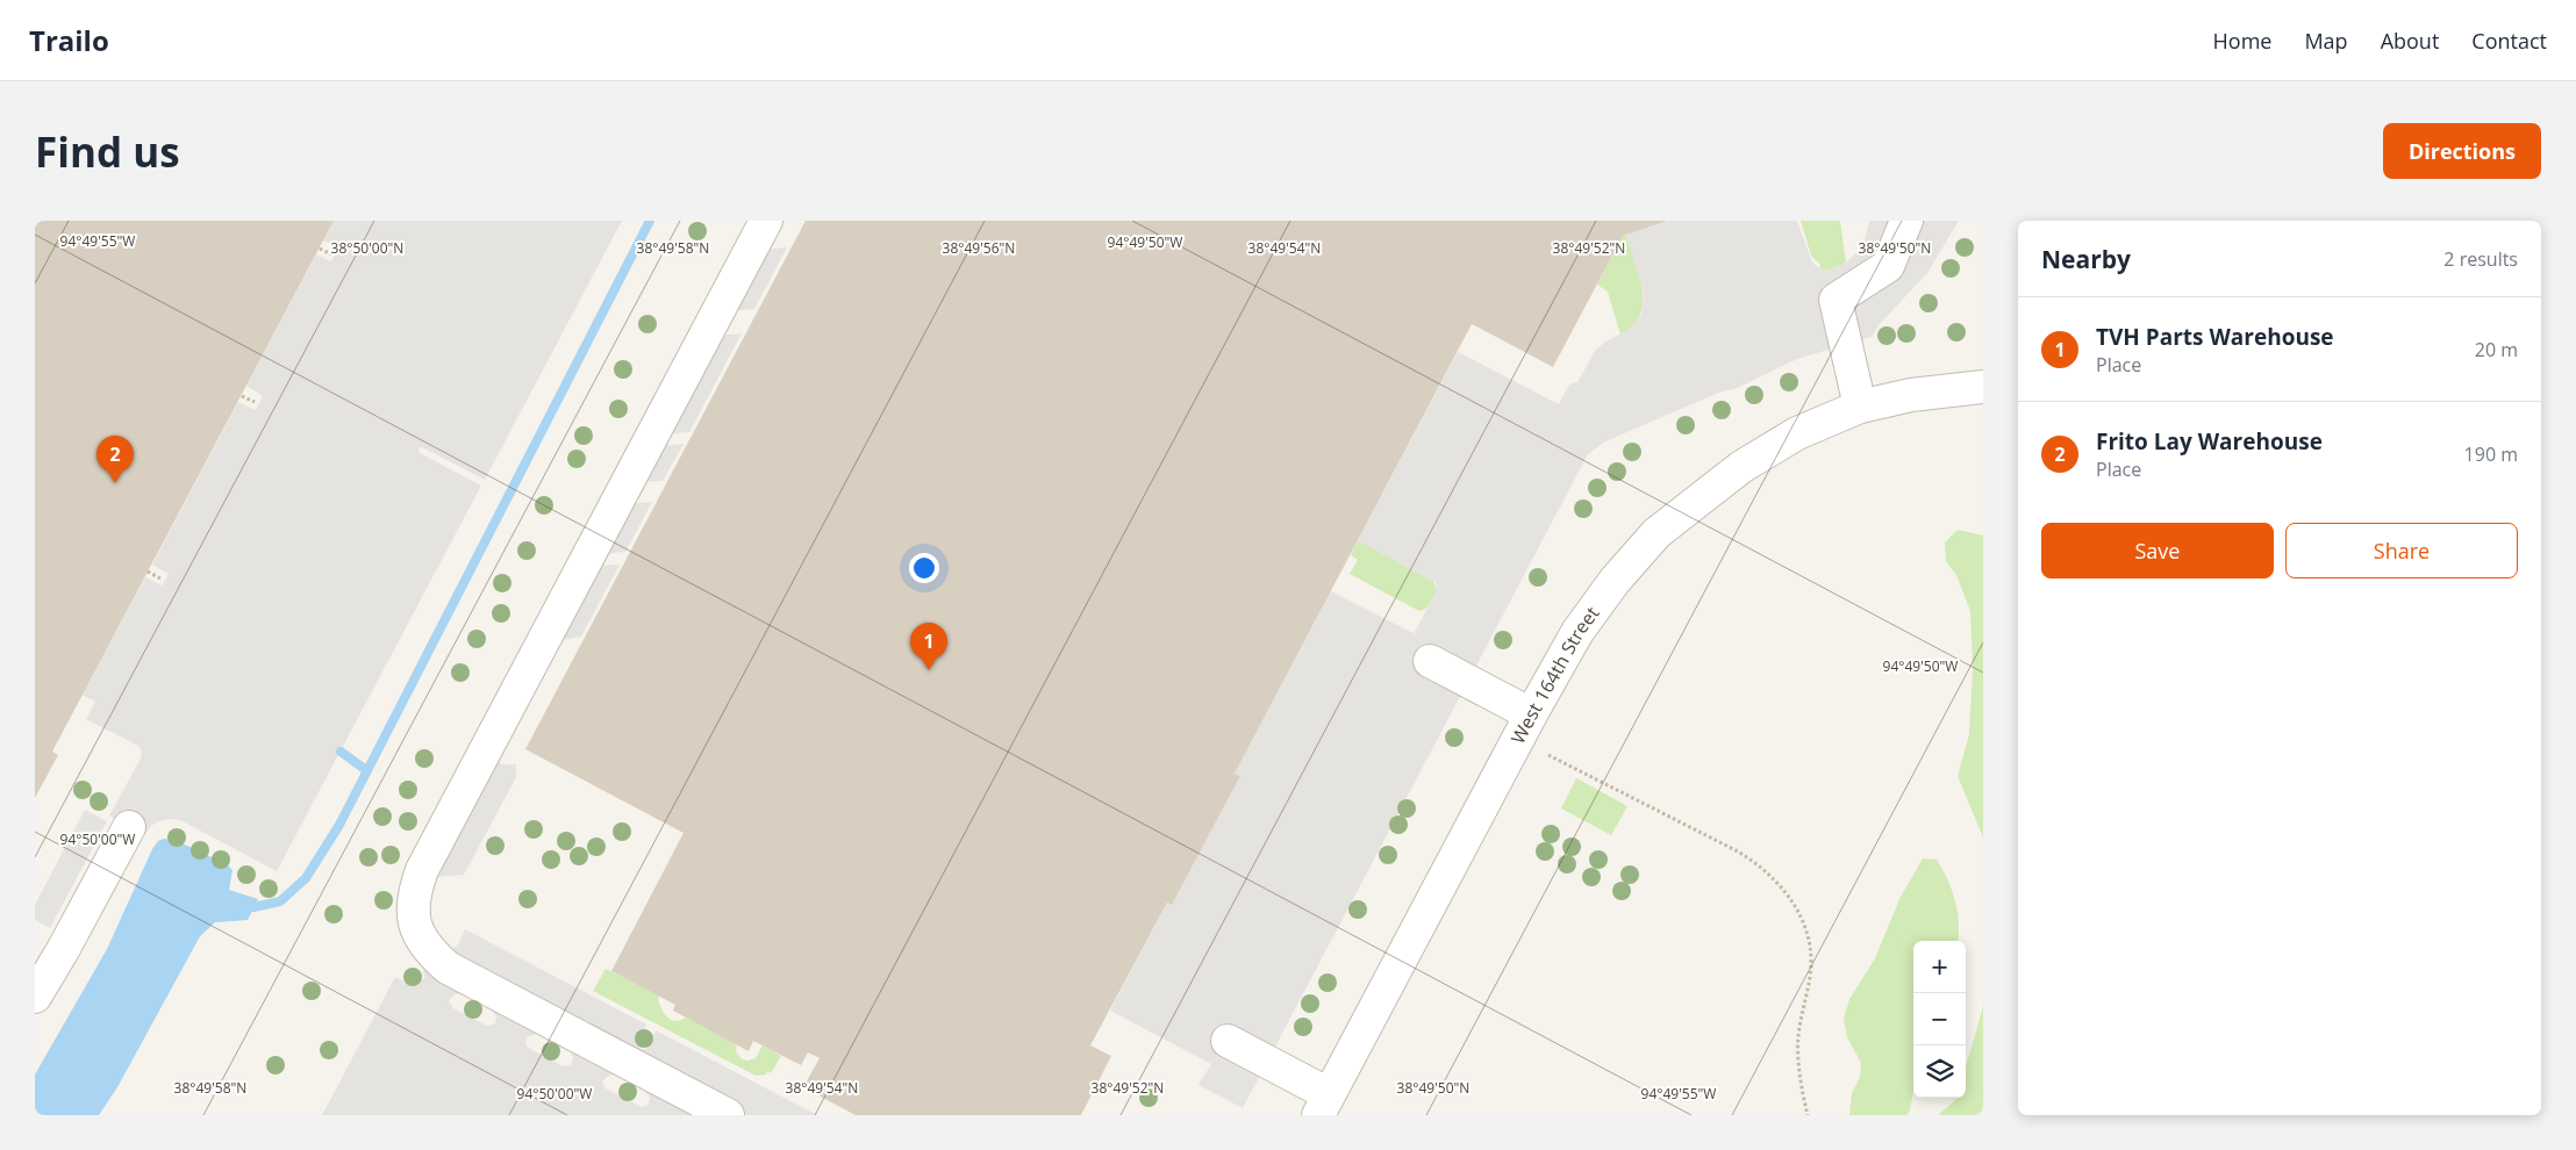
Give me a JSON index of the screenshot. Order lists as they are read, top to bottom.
{
  "streets": {
    "street": ["West 164th Street"]
  },
  "page": {
    "header": "Trailo",
    "nav": [
      "Home",
      "Map",
      "About",
      "Contact"
    ],
    "buttons": [
      "Directions",
      ["Save", "Share"]
    ],
    "title": "Find us",
    "heading": ["Nearby", "2 results"],
    "list": [
      {
        "mark": "1",
        "name": "TVH Parts Warehouse",
        "note": "Place",
        "value": "20 m"
      },
      {
        "mark": "2",
        "name": "Frito Lay Warehouse",
        "note": "Place",
        "value": "190 m"
      }
    ],
    "pins": ["2", "1"],
    "map_buttons": ["+", "−"]
  },
  "coordinates": [
    "94°49'55\"W",
    "94°49'50\"W",
    "38°50'00\"N",
    "38°49'58\"N",
    "38°49'56\"N",
    "38°49'54\"N",
    "38°49'52\"N",
    "38°49'50\"N",
    "94°50'00\"W"
  ]
}
